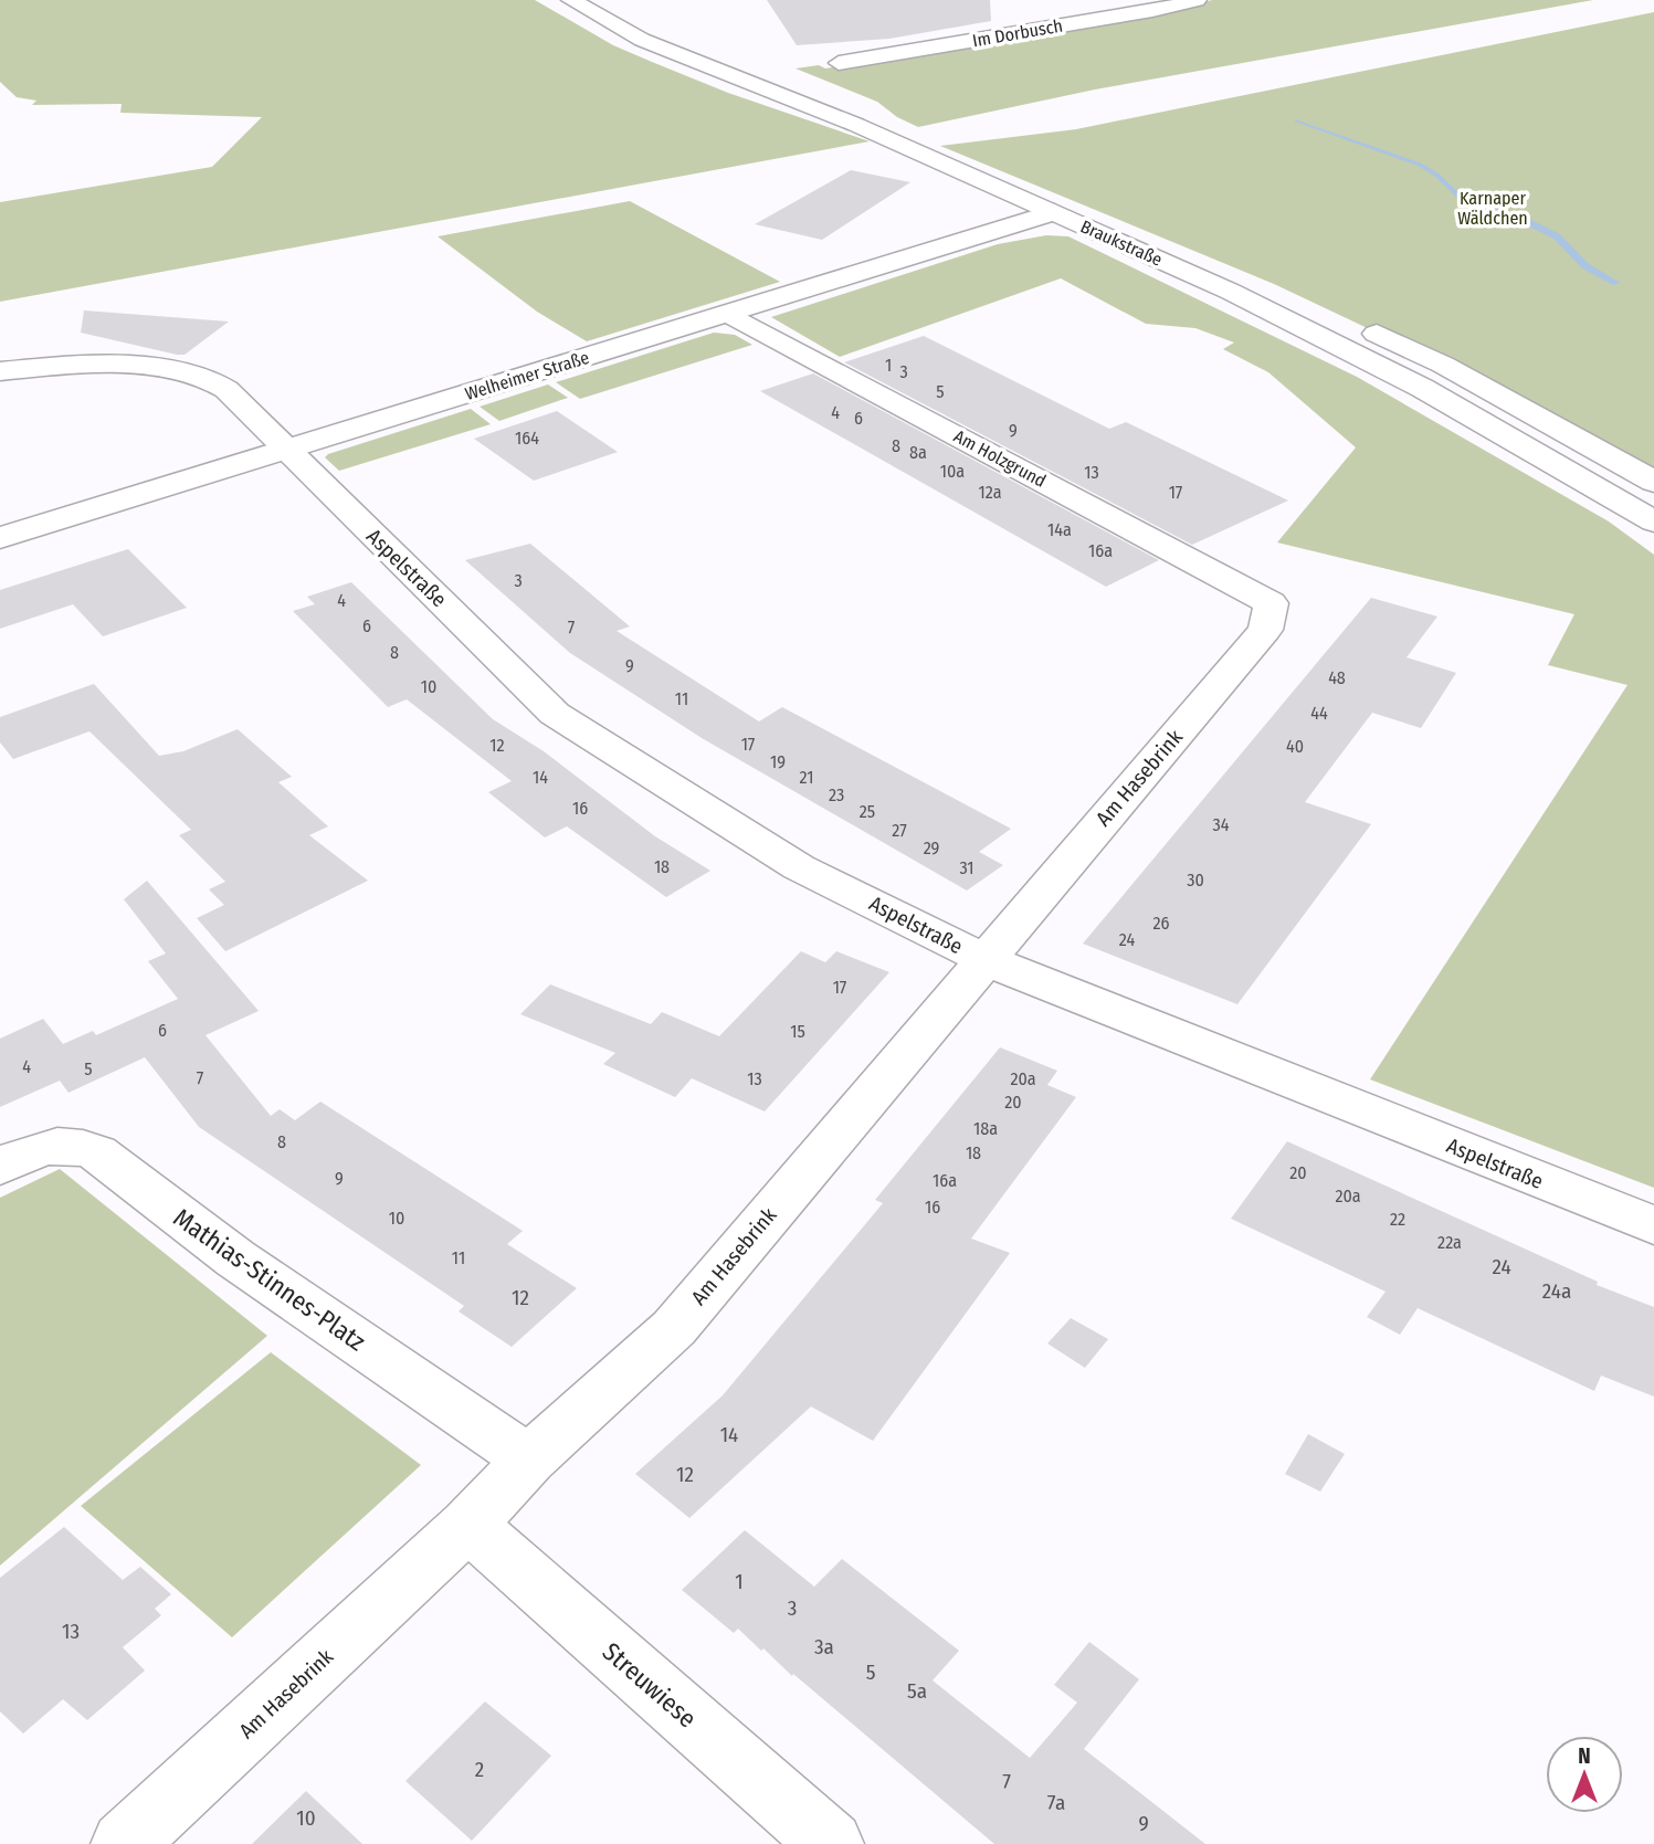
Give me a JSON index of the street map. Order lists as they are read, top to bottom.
{
  "streets": {
    "street": [
      "Im Dorbusch",
      "Braukstraße",
      "Welheimer Straße",
      "Am Holzgrund",
      "Aspelstraße",
      "Am Hasebrink",
      "Mathias-Stinnes-Platz",
      "Streuwiese"
    ]
  },
  "crossings": [
    ["Braukstraße", "Welheimer Straße"],
    ["Welheimer Straße", "Am Holzgrund"],
    ["Welheimer Straße", "Aspelstraße"],
    ["Am Holzgrund", "Am Hasebrink"],
    ["Aspelstraße", "Am Hasebrink"],
    ["Am Hasebrink", "Mathias-Stinnes-Platz"],
    ["Am Hasebrink", "Streuwiese"]
  ],
  "parks": ["Karnaper Wäldchen"],
  "house_numbers": [
    "1",
    "3",
    "5",
    "4",
    "6",
    "9",
    "164",
    "8",
    "8a",
    "10a",
    "13",
    "12a",
    "17",
    "14a",
    "16a",
    "3",
    "4",
    "6",
    "7",
    "8",
    "9",
    "48",
    "10",
    "11",
    "44",
    "17",
    "12",
    "40",
    "19",
    "14",
    "21",
    "23",
    "16",
    "25",
    "34",
    "27",
    "29",
    "18",
    "31",
    "30",
    "26",
    "24",
    "17",
    "6",
    "15",
    "4",
    "5",
    "7",
    "13",
    "20a",
    "20",
    "18a",
    "8",
    "18",
    "20",
    "9",
    "16a",
    "20a",
    "16",
    "10",
    "22",
    "22a",
    "11",
    "24",
    "24a",
    "12",
    "14",
    "12",
    "1",
    "3",
    "13",
    "3a",
    "5",
    "5a",
    "2",
    "7",
    "7a",
    "10",
    "9"
  ],
  "north": "top"
}
